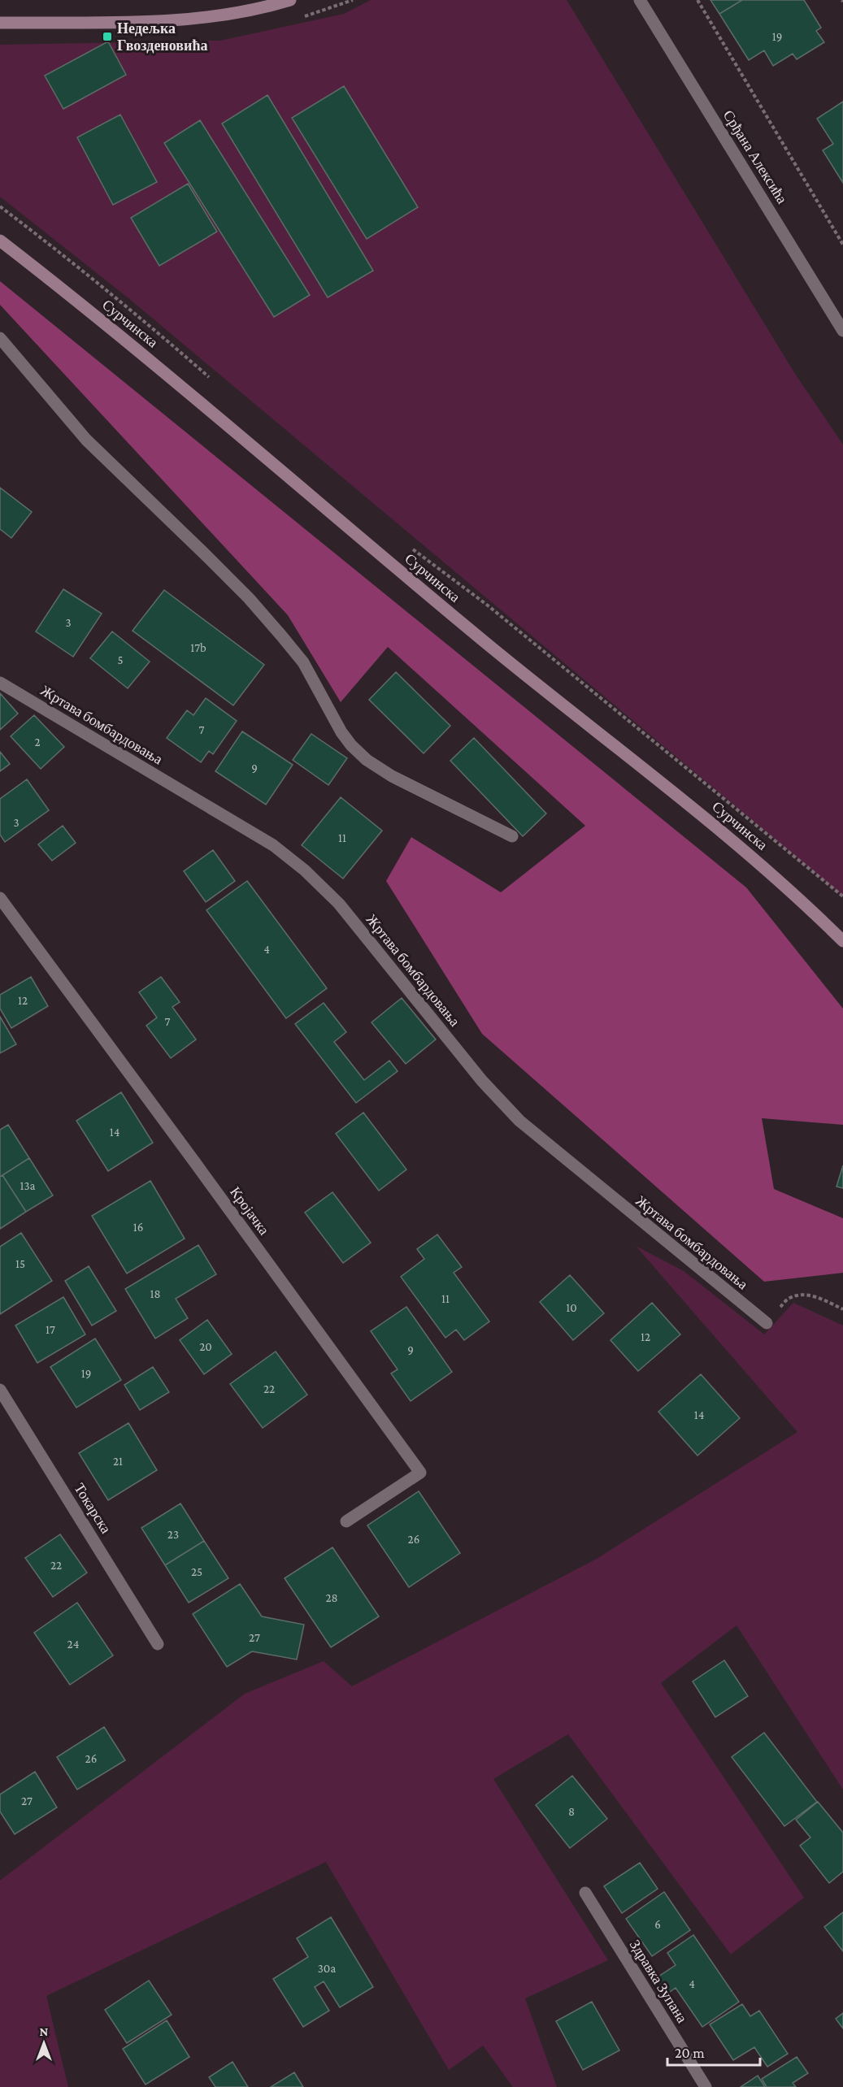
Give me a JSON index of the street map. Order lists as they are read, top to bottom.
{
  "streets": {
    "main road": ["Сурчинска"],
    "street": [
      "Срђана Алексића",
      "Жртава бомбардовања",
      "Кројачка",
      "Токарска",
      "Здравка Зупана"
    ]
  },
  "places": {
    "transit": ["Недељка Гвозденовића"]
  },
  "house_numbers": [
    "19",
    "3",
    "17b",
    "5",
    "7",
    "2",
    "9",
    "3",
    "11",
    "4",
    "12",
    "7",
    "14",
    "13a",
    "16",
    "15",
    "18",
    "11",
    "10",
    "17",
    "12",
    "20",
    "9",
    "19",
    "22",
    "14",
    "21",
    "23",
    "26",
    "22",
    "25",
    "28",
    "27",
    "24",
    "26",
    "27",
    "8",
    "6",
    "30a",
    "4"
  ],
  "scale_bar": "20 m",
  "north": "top"
}
